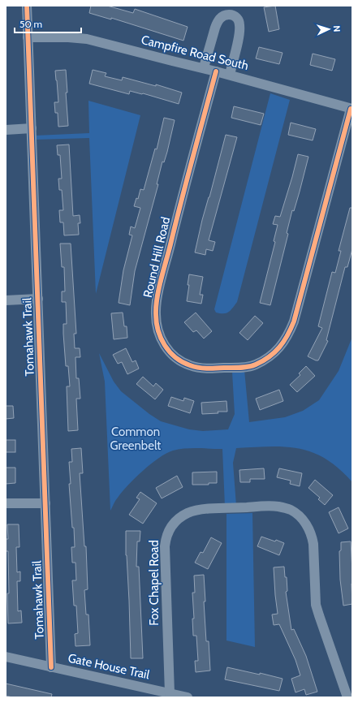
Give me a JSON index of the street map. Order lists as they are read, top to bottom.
{
  "streets": {
    "street": [
      "Campfire Road South",
      "Round Hill Road",
      "Tomahawk Trail",
      "Fox Chapel Road",
      "Gate House Trail"
    ]
  },
  "crossings": [
    ["Campfire Road South", "Round Hill Road"],
    ["Campfire Road South", "Tomahawk Trail"],
    ["Tomahawk Trail", "Gate House Trail"],
    ["Fox Chapel Road", "Gate House Trail"]
  ],
  "parks": ["Common Greenbelt"],
  "scale_bar": "50 m",
  "north": "right"
}
